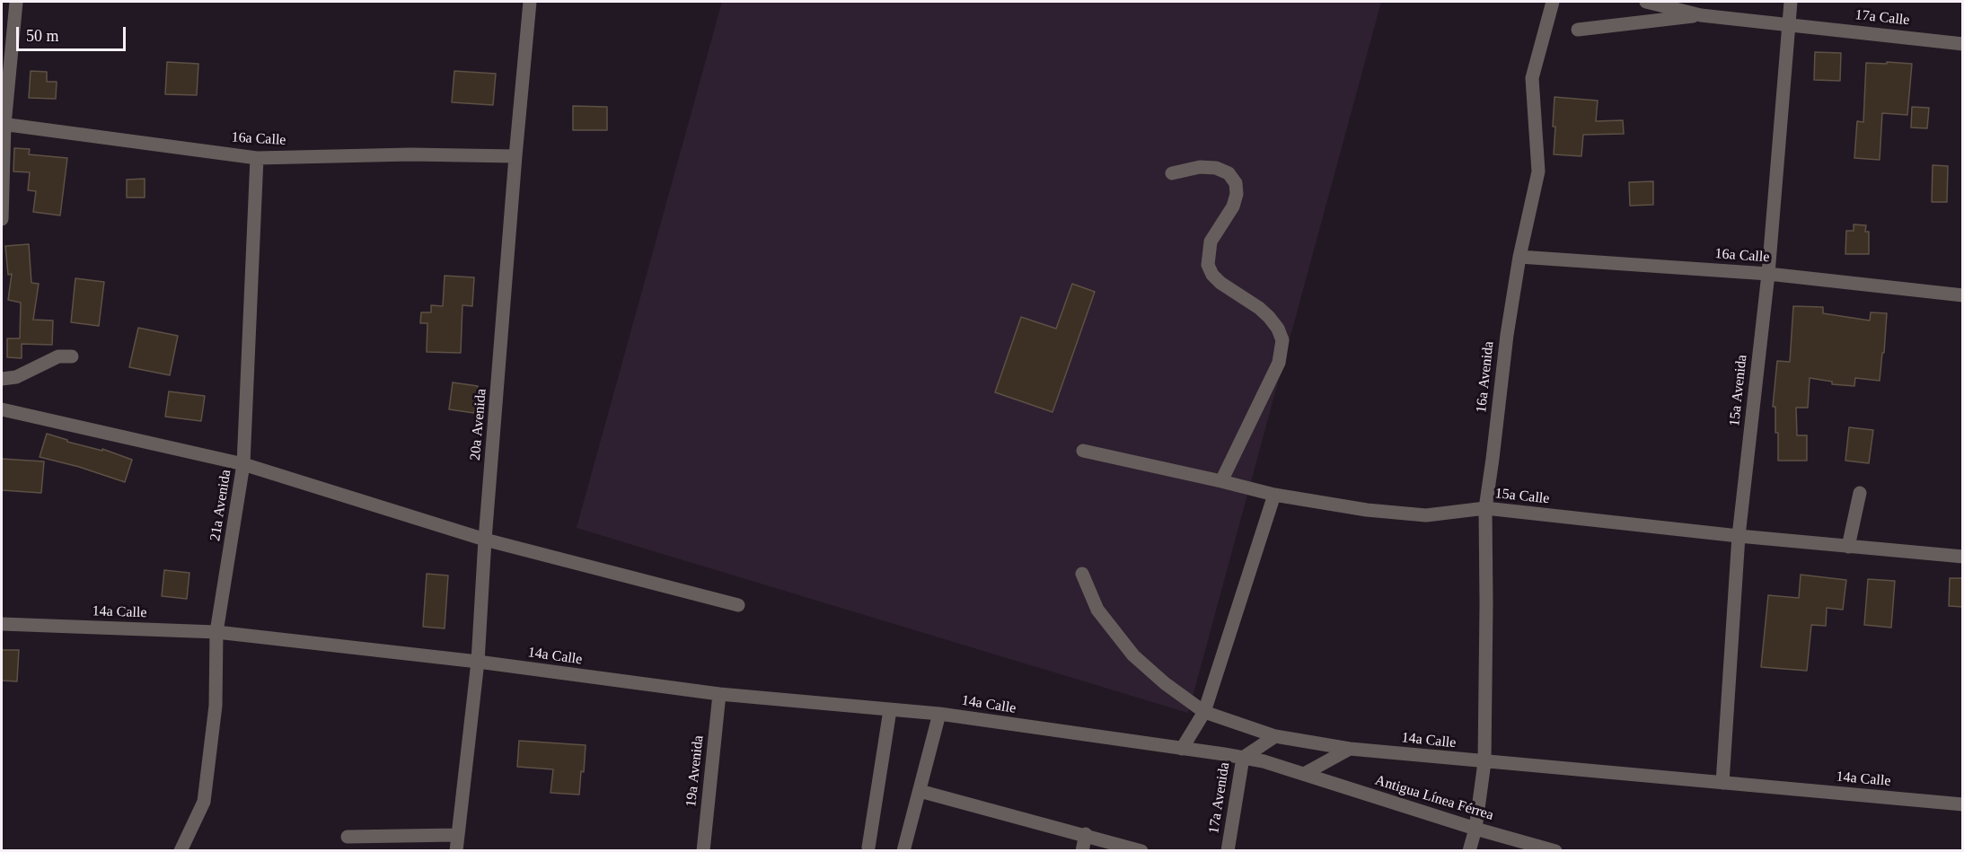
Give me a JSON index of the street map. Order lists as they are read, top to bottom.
{
  "streets": {
    "street": [
      "17a Calle",
      "16a Calle",
      "16a Avenida",
      "15a Avenida",
      "20a Avenida",
      "15a Calle",
      "21a Avenida",
      "14a Calle",
      "19a Avenida",
      "17a Avenida",
      "Antigua Línea Férrea"
    ]
  },
  "crossings": [
    ["17a Calle", "15a Avenida"],
    ["16a Calle", "16a Avenida"],
    ["16a Calle", "15a Avenida"],
    ["16a Calle", "20a Avenida"],
    ["16a Calle", "21a Avenida"],
    ["16a Avenida", "15a Calle"],
    ["16a Avenida", "14a Calle"],
    ["16a Avenida", "Antigua Línea Férrea"],
    ["15a Avenida", "15a Calle"],
    ["15a Avenida", "14a Calle"],
    ["20a Avenida", "14a Calle"],
    ["21a Avenida", "14a Calle"],
    ["14a Calle", "19a Avenida"],
    ["14a Calle", "17a Avenida"],
    ["14a Calle", "Antigua Línea Férrea"]
  ],
  "scale_bar": "50 m"
}
